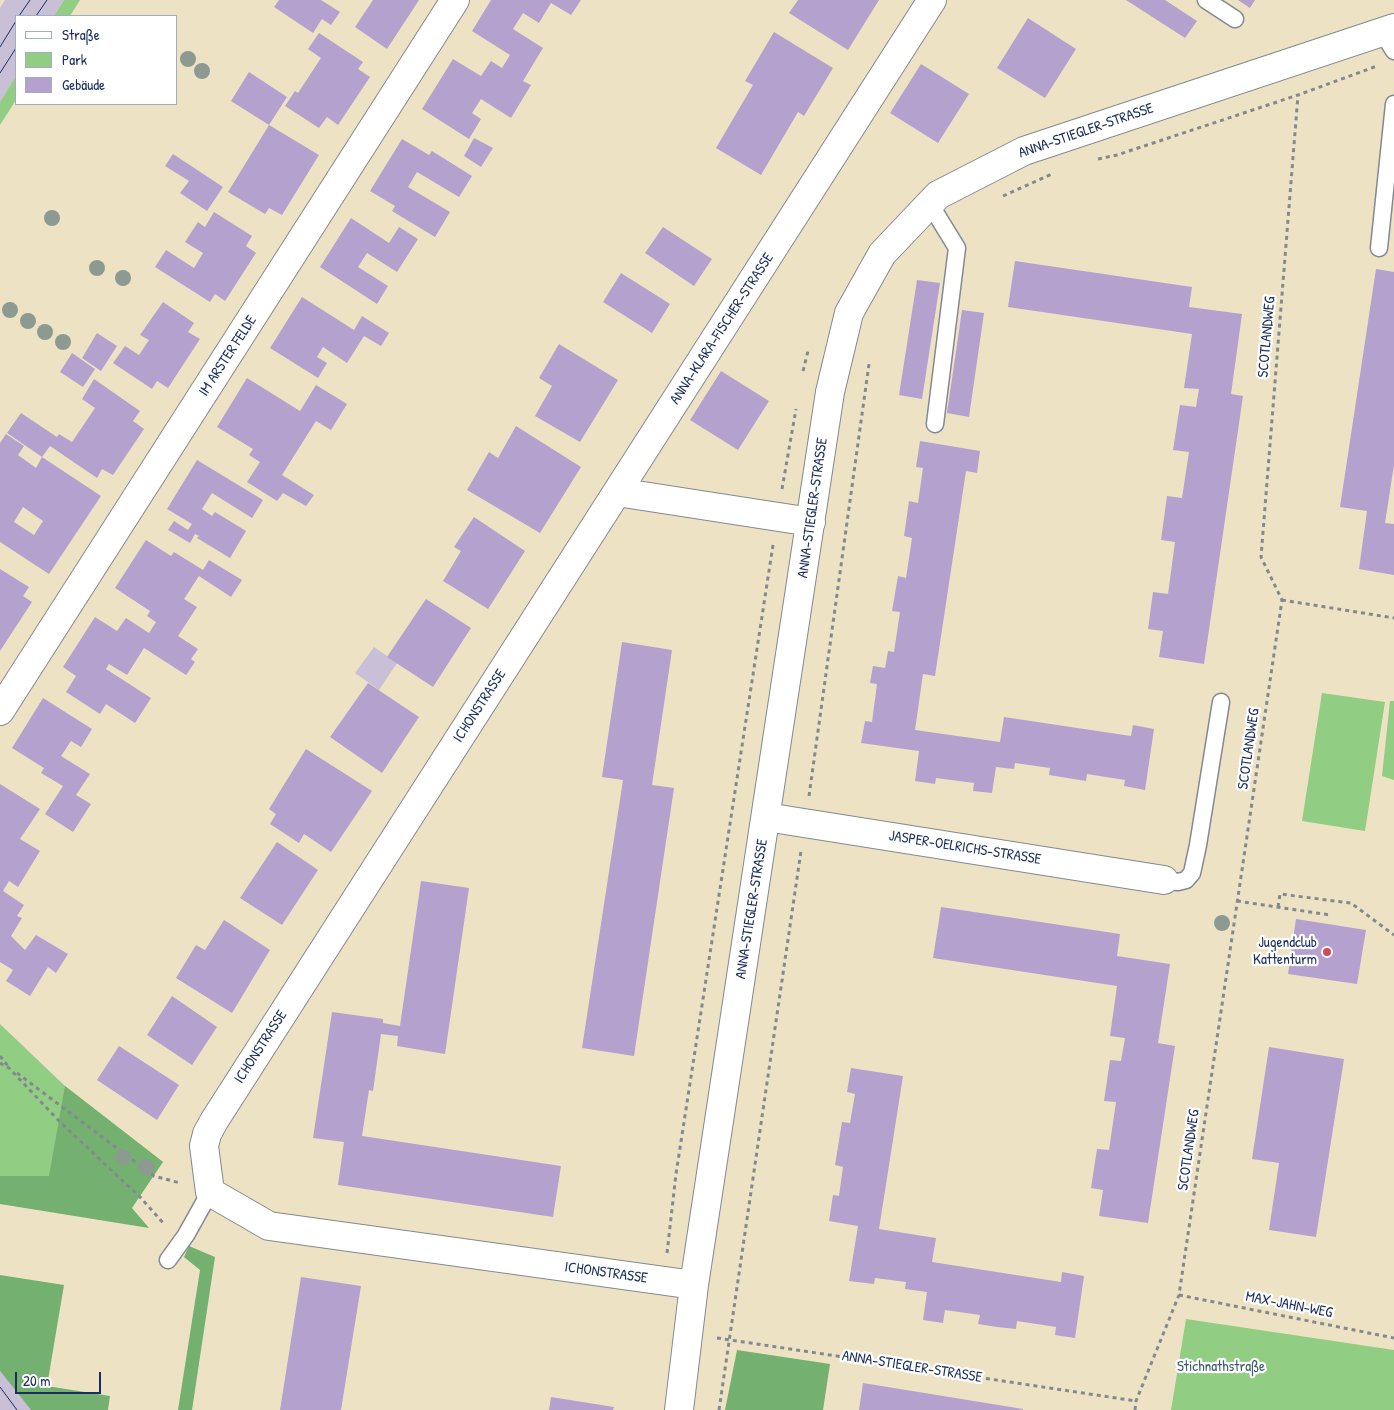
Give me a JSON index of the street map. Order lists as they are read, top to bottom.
{
  "streets": {
    "street": [
      "ANNA-STIEGLER-STRASSE",
      "ANNA-KLARA-FISCHER-STRASSE",
      "IM ARSTER FELDE",
      "ICHONSTRASSE",
      "JASPER-OELRICHS-STRASSE"
    ],
    "path": ["SCOTLANDWEG", "MAX-JAHN-WEG"]
  },
  "crossings": [
    ["ANNA-STIEGLER-STRASSE", "SCOTLANDWEG"],
    ["ANNA-STIEGLER-STRASSE", "ICHONSTRASSE"],
    ["ANNA-STIEGLER-STRASSE", "JASPER-OELRICHS-STRASSE"],
    ["ANNA-KLARA-FISCHER-STRASSE", "ICHONSTRASSE"],
    ["SCOTLANDWEG", "MAX-JAHN-WEG"]
  ],
  "parks": ["Stichnathstraße"],
  "places": ["Jugendclub Kattenturm"],
  "legend": ["Straße", "Park", "Gebäude"],
  "scale_bar": "20 m"
}
